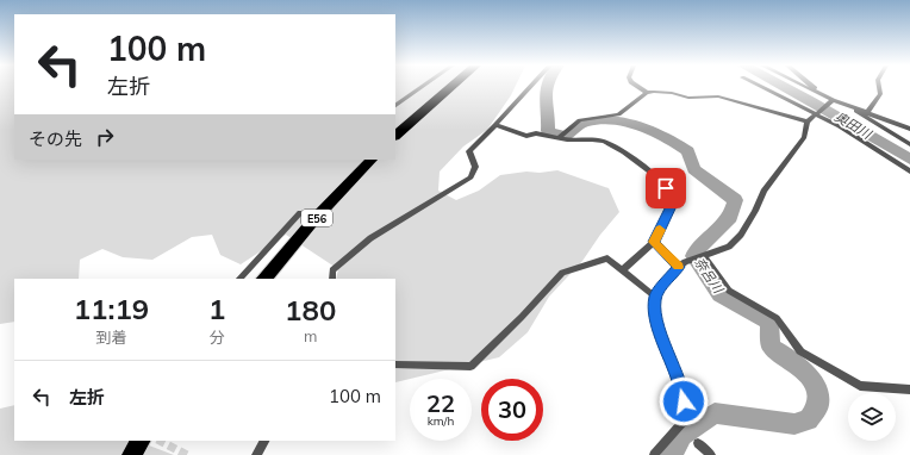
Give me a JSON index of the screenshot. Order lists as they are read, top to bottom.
{
  "streets": {
    "highway": ["E56"]
  },
  "water": ["奥田川", "奈呂川"],
  "page": {
    "turn": ["100 m", "左折"],
    "then": "その先",
    "eta": [
      "11:19",
      "到着",
      "1",
      "分",
      "180",
      "m"
    ],
    "list": [
      {
        "name": "左折",
        "value": "100 m"
      }
    ],
    "speed": "22 km/h",
    "limit": "30"
  }
}
